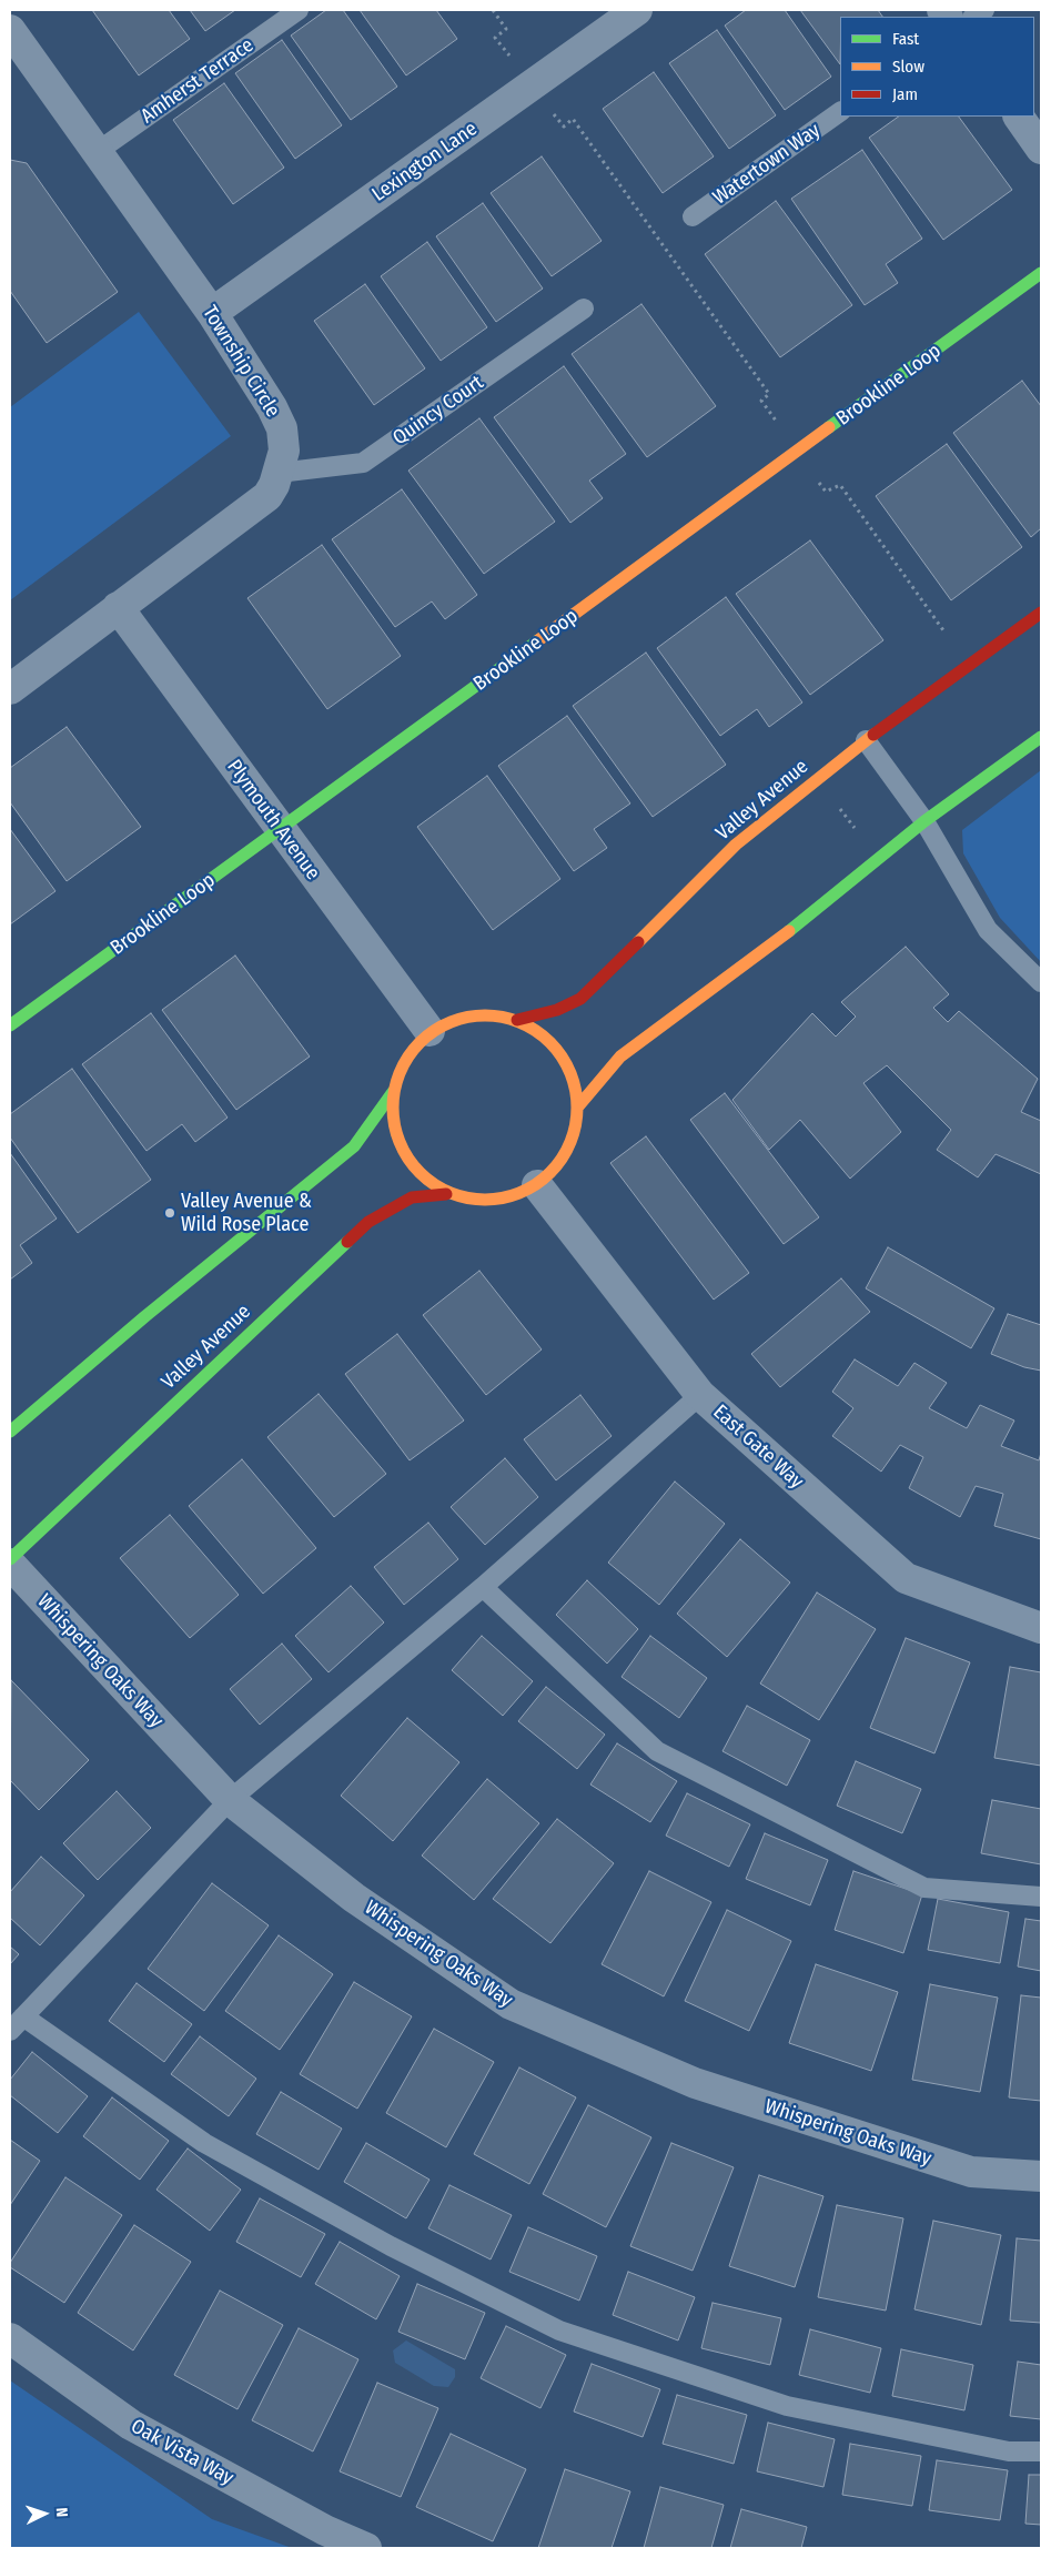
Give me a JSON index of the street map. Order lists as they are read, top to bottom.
{
  "streets": {
    "street": [
      "Lexington Lane",
      "Township Circle",
      "Brookline Loop",
      "Valley Avenue",
      "Plymouth Avenue",
      "East Gate Way",
      "Whispering Oaks Way",
      "Oak Vista Way"
    ],
    "lane": ["Amherst Terrace", "Watertown Way", "Quincy Court"]
  },
  "crossings": [
    ["Amherst Terrace", "Township Circle"],
    ["Lexington Lane", "Township Circle"],
    ["Township Circle", "Quincy Court"],
    ["Township Circle", "Plymouth Avenue"],
    ["Brookline Loop", "Plymouth Avenue"],
    ["Valley Avenue", "Plymouth Avenue"],
    ["Valley Avenue", "East Gate Way"],
    ["Valley Avenue", "Whispering Oaks Way"],
    ["Plymouth Avenue", "East Gate Way"]
  ],
  "places": ["Valley Avenue & Wild Rose Place"],
  "legend": ["Fast", "Slow", "Jam"],
  "north": "right"
}
